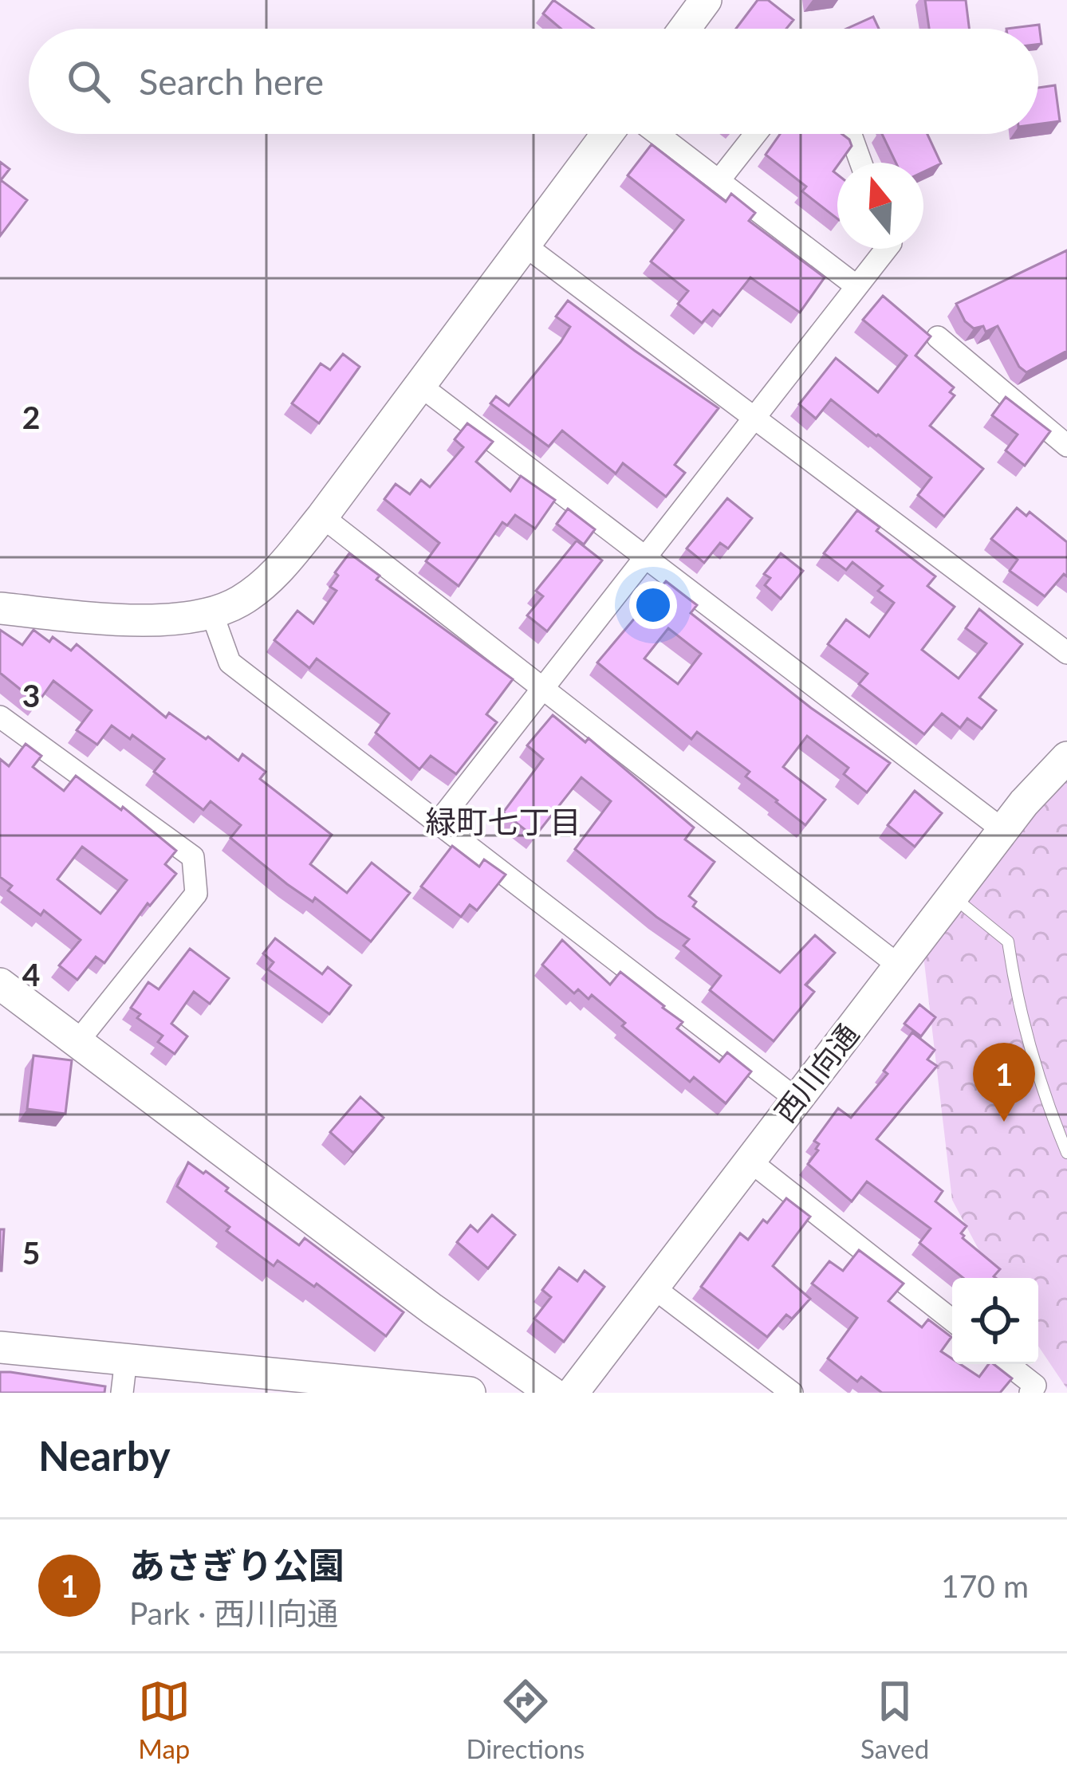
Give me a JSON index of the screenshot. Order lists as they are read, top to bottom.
{
  "streets": {
    "street": ["西川向通"]
  },
  "districts": ["緑町七丁目"],
  "north": "top",
  "page": {
    "search": "Search here",
    "pins": "1",
    "heading": "Nearby",
    "list": [
      {
        "mark": "1",
        "name": "あさぎり公園",
        "note": "Park · 西川向通",
        "value": "170 m"
      }
    ],
    "nav": ["Map", "Directions", "Saved"]
  },
  "grid": {
    "rows": [
      "2",
      "3",
      "4",
      "5"
    ]
  }
}
